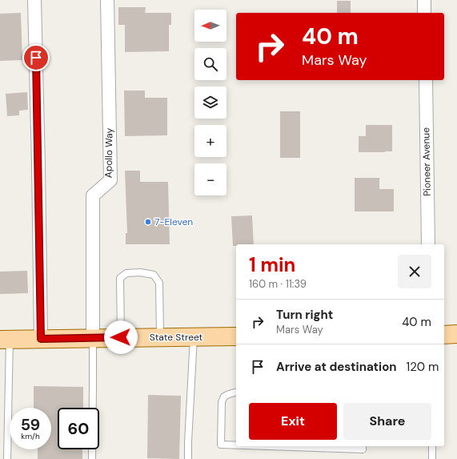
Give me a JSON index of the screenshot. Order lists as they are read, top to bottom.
{
  "streets": {
    "main road": ["State Street"],
    "street": ["Apollo Way", "Pioneer Avenue"]
  },
  "crossings": [
    ["Apollo Way", "State Street"]
  ],
  "places": ["7-Eleven"],
  "north": "left",
  "page": {
    "map_buttons": ["+", "−"],
    "turn": ["40 m", "Mars Way"],
    "heading": ["1 min", "160 m · 11:39"],
    "list": [
      {
        "name": "Turn right",
        "note": "Mars Way",
        "value": "40 m"
      },
      {
        "name": "Arrive at destination",
        "value": "120 m"
      }
    ],
    "buttons": ["Exit", "Share"],
    "speed": "59 km/h",
    "limit": "60"
  }
}
